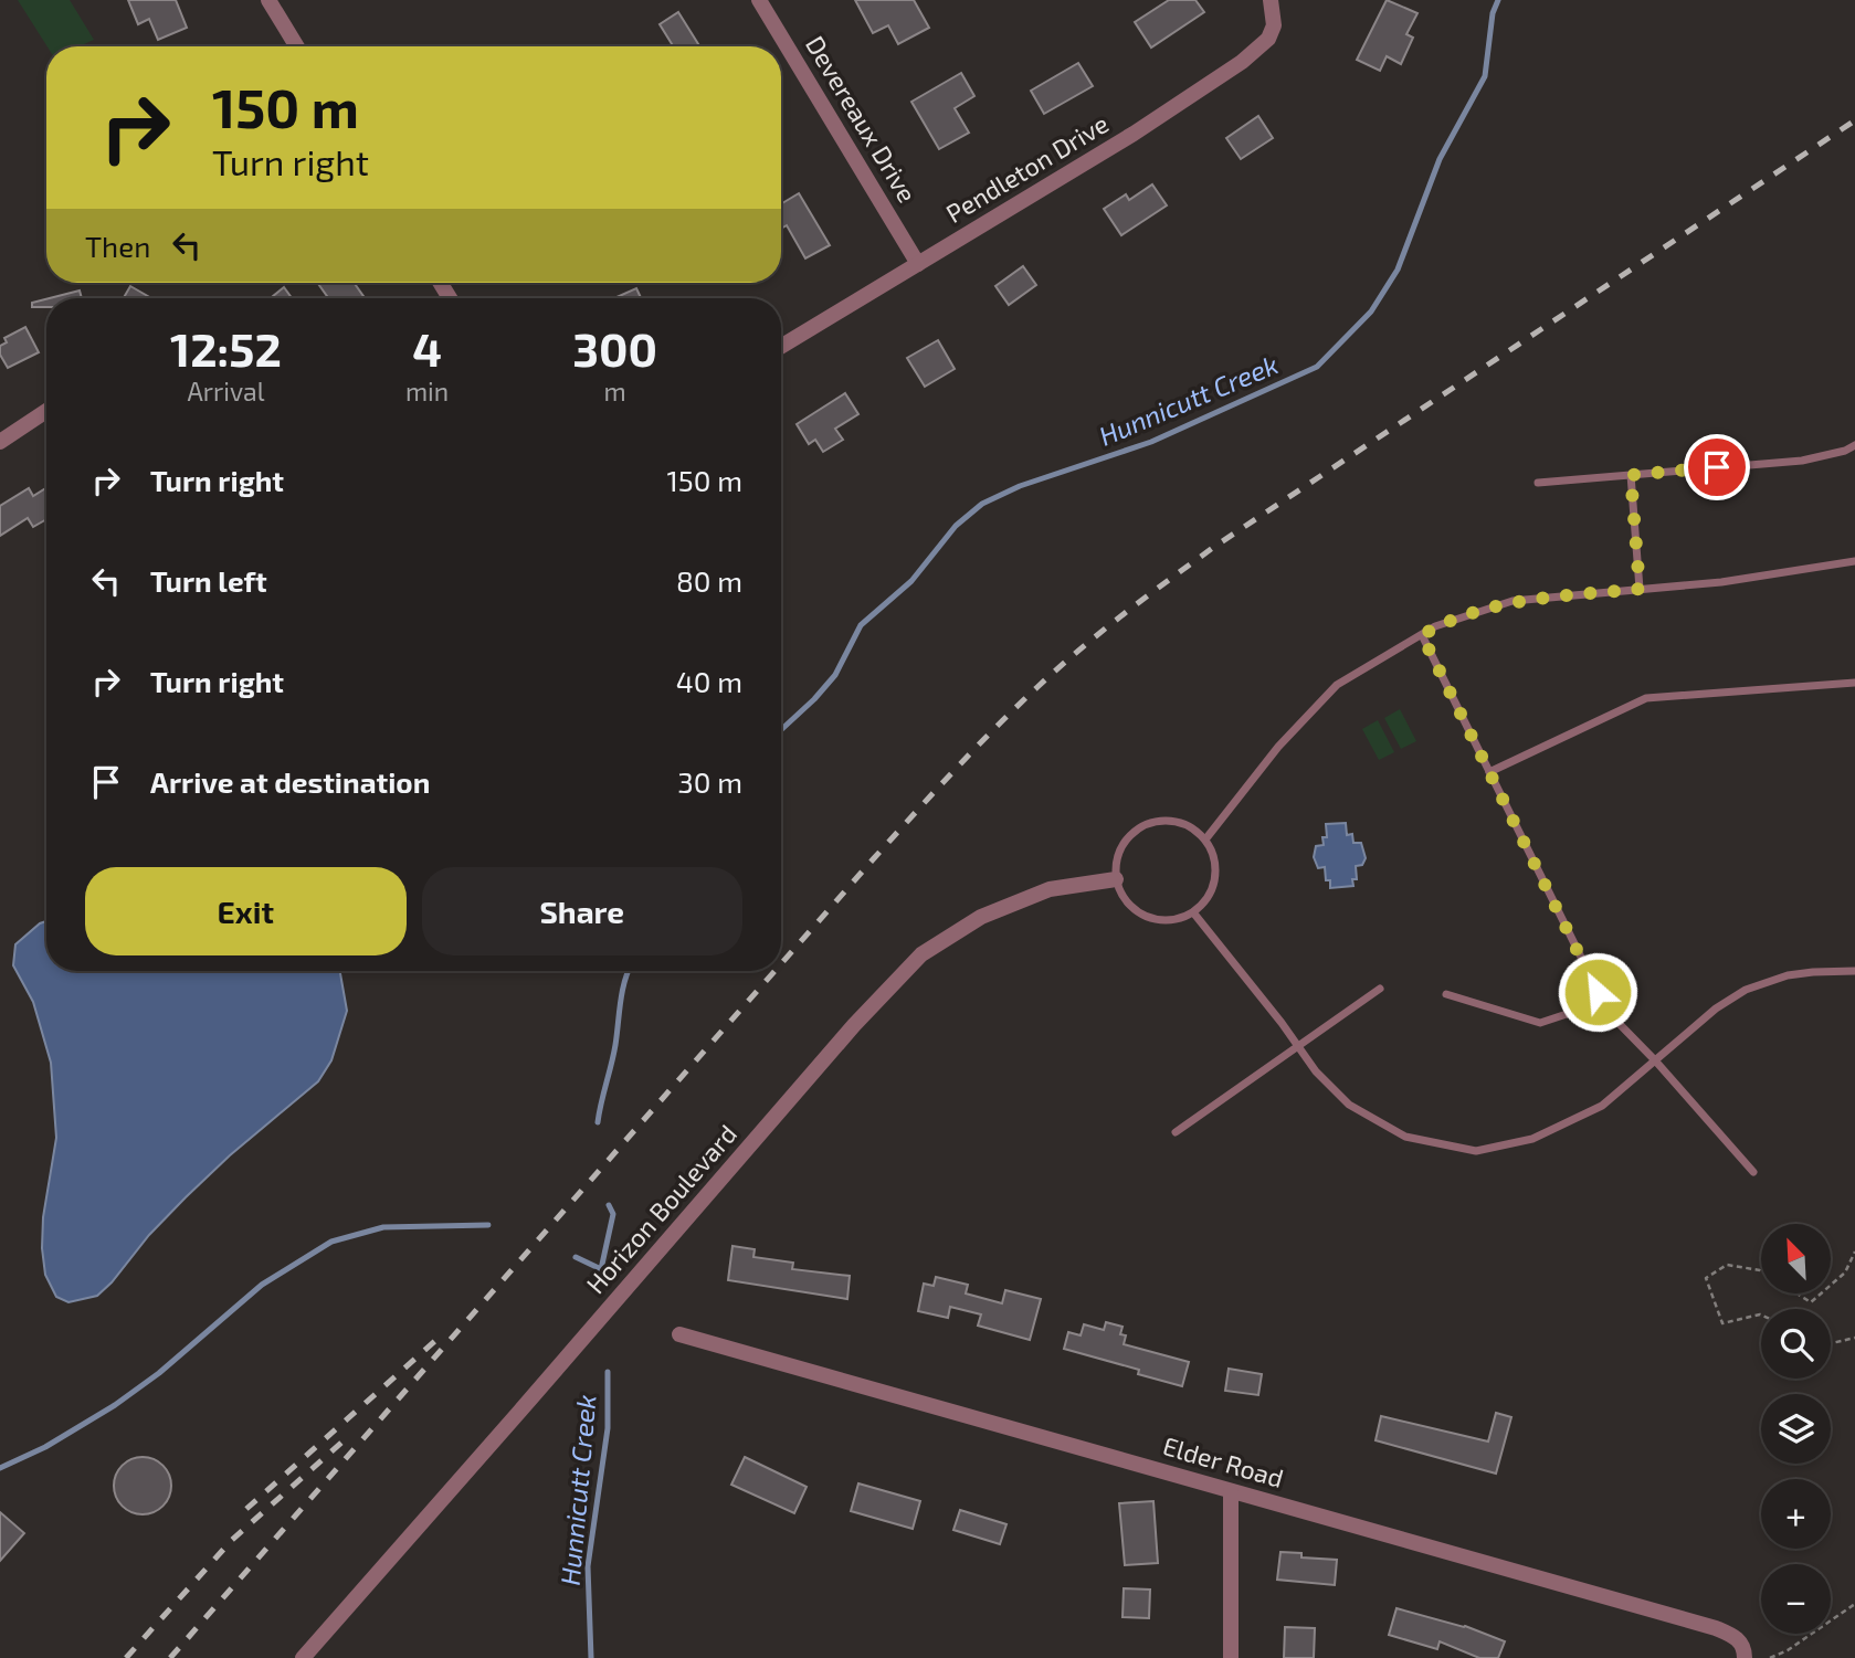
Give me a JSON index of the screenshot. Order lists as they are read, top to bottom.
{
  "streets": {
    "street": [
      "Devereaux Drive",
      "Pendleton Drive",
      "Horizon Boulevard",
      "Elder Road"
    ]
  },
  "crossings": [
    ["Devereaux Drive", "Pendleton Drive"]
  ],
  "water": ["Hunnicutt Creek"],
  "north": "top left",
  "page": {
    "turn": ["150 m", "Turn right"],
    "then": "Then",
    "eta": [
      "12:52",
      "Arrival",
      "4",
      "min",
      "300",
      "m"
    ],
    "list": [
      {
        "name": "Turn right",
        "value": "150 m"
      },
      {
        "name": "Turn left",
        "value": "80 m"
      },
      {
        "name": "Turn right",
        "value": "40 m"
      },
      {
        "name": "Arrive at destination",
        "value": "30 m"
      }
    ],
    "buttons": ["Exit", "Share"],
    "map_buttons": ["+", "−"]
  }
}
